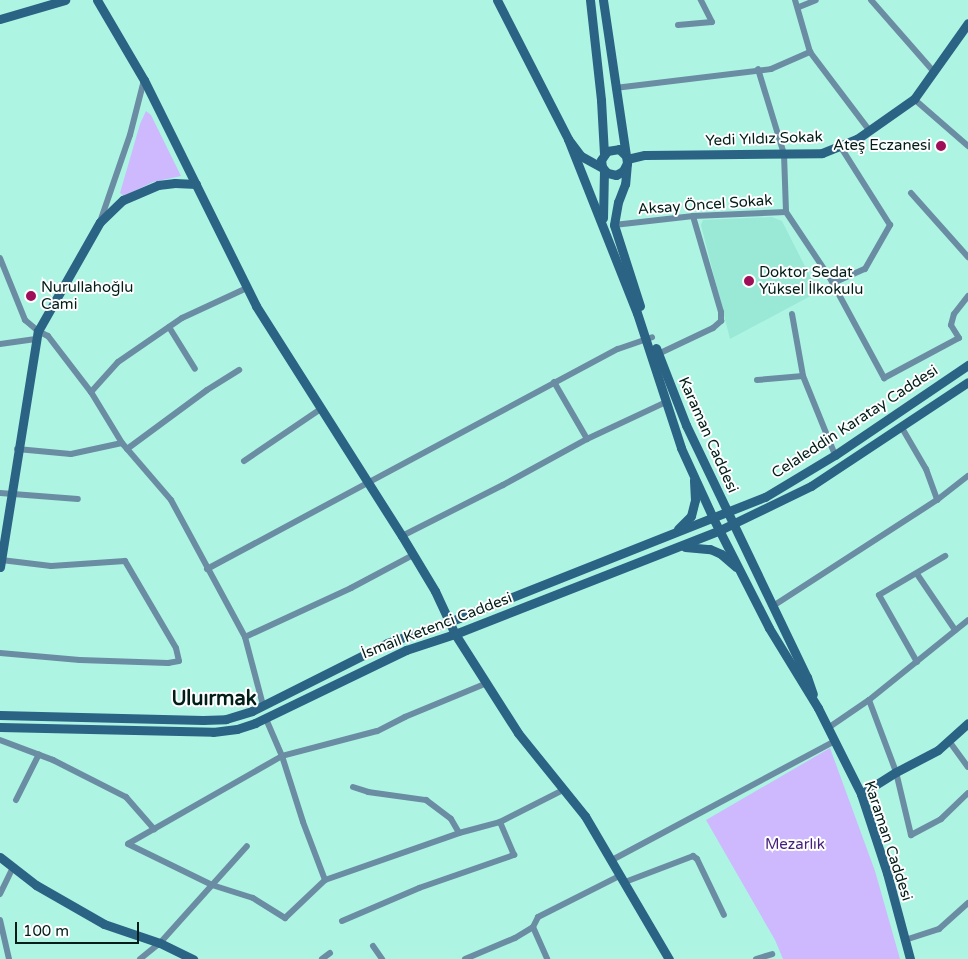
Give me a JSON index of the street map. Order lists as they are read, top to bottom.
{
  "streets": {
    "main road": [
      "Yedi Yıldız Sokak",
      "Celaleddin Karatay Caddesi",
      "Karaman Caddesi",
      "İsmail Ketenci Caddesi"
    ],
    "street": ["Aksay Öncel Sokak"]
  },
  "crossings": [
    ["Yedi Yıldız Sokak", "Karaman Caddesi"],
    ["Aksay Öncel Sokak", "Karaman Caddesi"],
    ["Celaleddin Karatay Caddesi", "Karaman Caddesi"],
    ["Celaleddin Karatay Caddesi", "İsmail Ketenci Caddesi"],
    ["Karaman Caddesi", "İsmail Ketenci Caddesi"]
  ],
  "districts": ["Uluırmak"],
  "parks": ["Mezarlık"],
  "places": ["Ateş Eczanesi", "Doktor Sedat Yüksel İlkokulu", "Nurullahoğlu Cami"],
  "scale_bar": "100 m"
}
